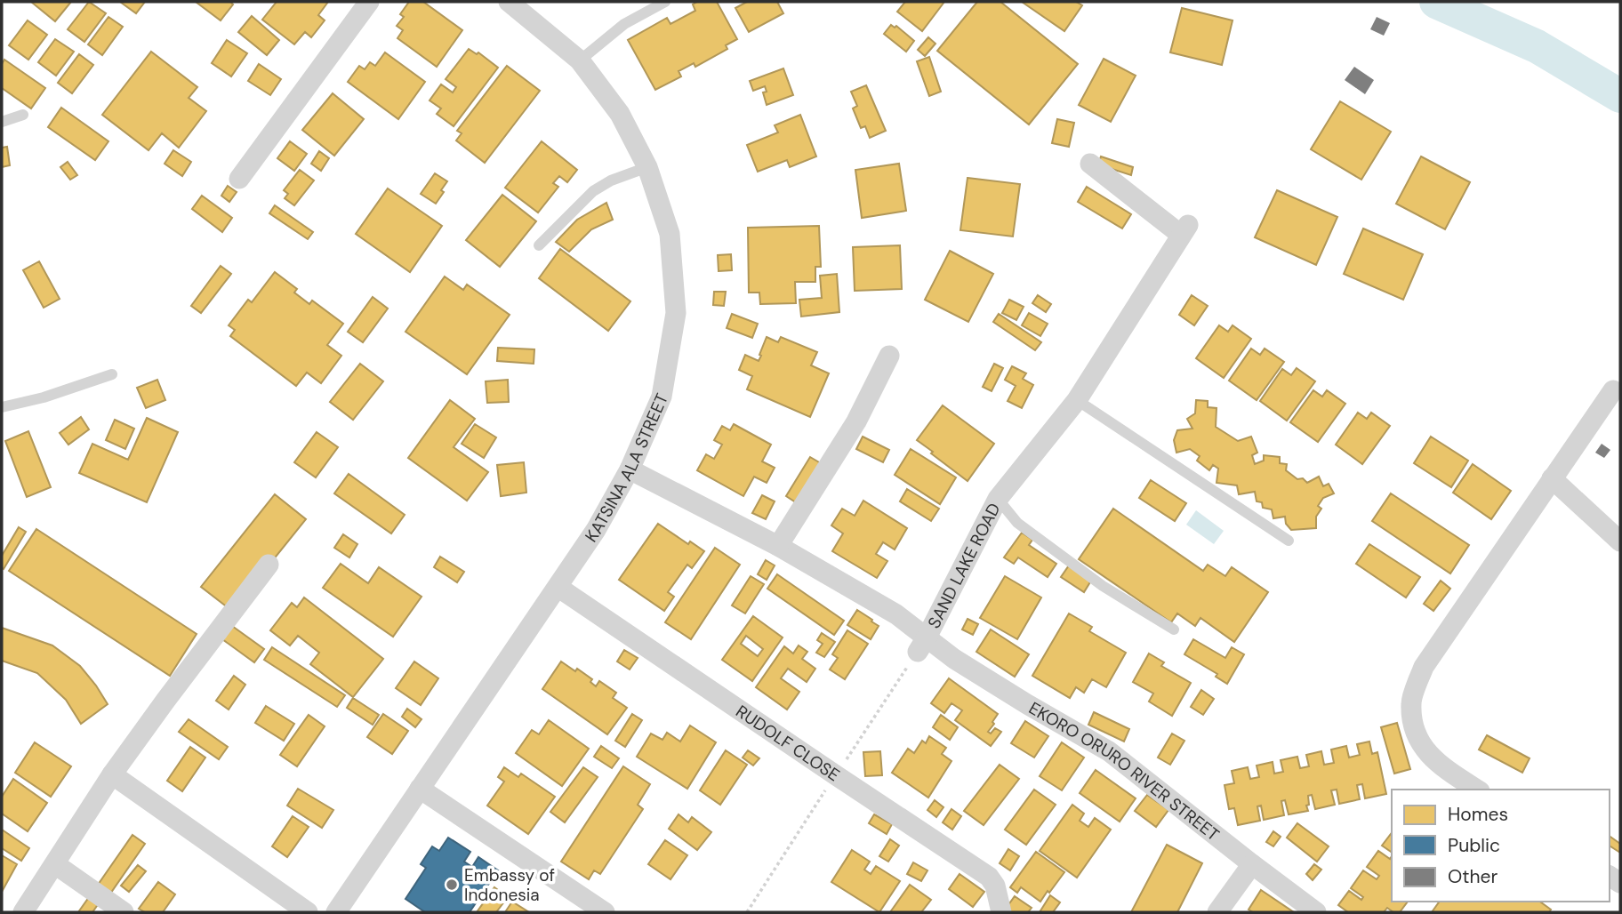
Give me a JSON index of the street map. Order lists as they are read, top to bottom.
{
  "streets": {
    "street": [
      "KATSINA ALA STREET",
      "SAND LAKE ROAD",
      "RUDOLF CLOSE",
      "EKORO ORURO RIVER STREET"
    ]
  },
  "crossings": [
    ["KATSINA ALA STREET", "RUDOLF CLOSE"],
    ["KATSINA ALA STREET", "EKORO ORURO RIVER STREET"],
    ["SAND LAKE ROAD", "EKORO ORURO RIVER STREET"]
  ],
  "places": ["Embassy of Indonesia"],
  "legend": ["Homes", "Public", "Other"]
}
